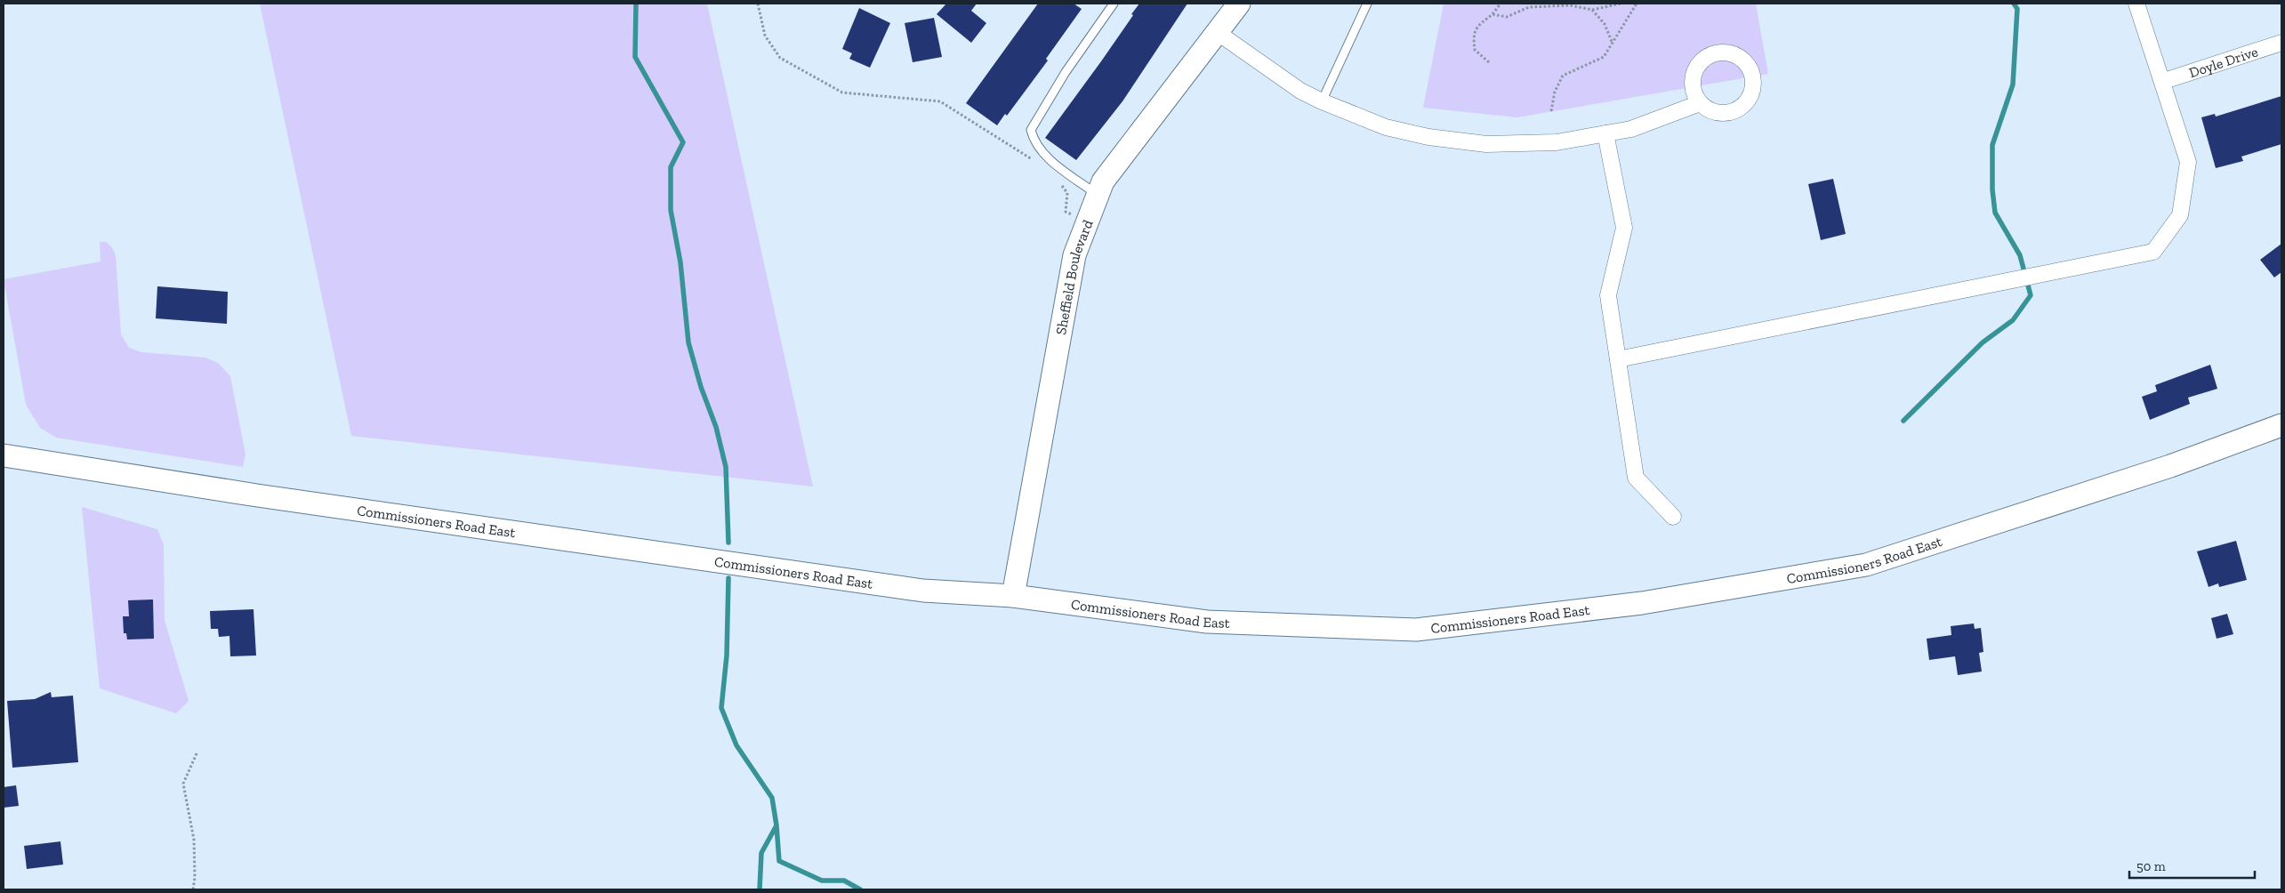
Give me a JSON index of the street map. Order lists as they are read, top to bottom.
{
  "streets": {
    "main road": ["Sheffield Boulevard", "Commissioners Road East"],
    "street": ["Doyle Drive"]
  },
  "crossings": [
    ["Sheffield Boulevard", "Commissioners Road East"]
  ],
  "scale_bar": "50 m"
}
